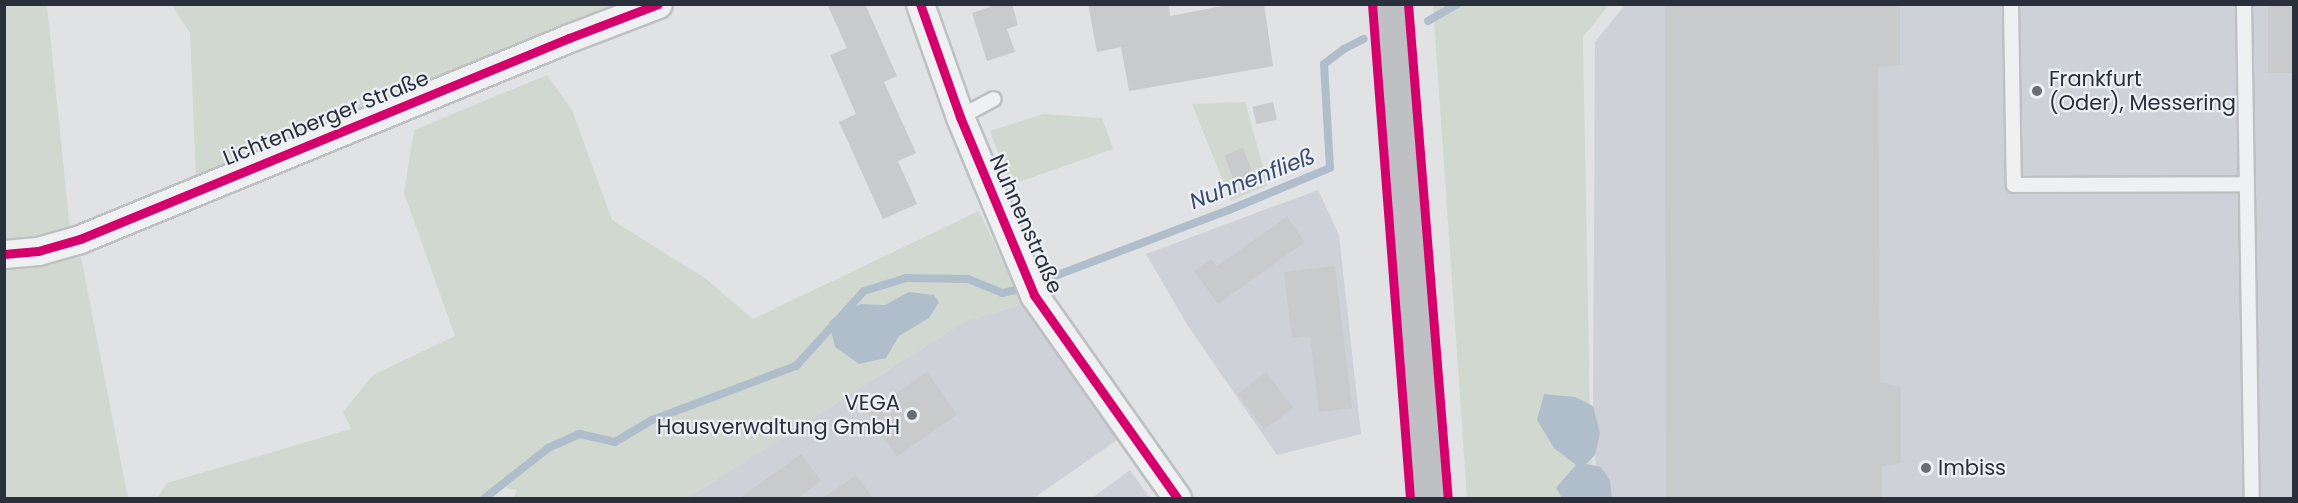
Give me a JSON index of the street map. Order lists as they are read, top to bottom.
{
  "streets": {
    "street": ["Lichtenberger Straße", "Nuhnenstraße"]
  },
  "water": ["Nuhnenfließ"],
  "places": ["Frankfurt (Oder), Messering", "VEGA Hausverwaltung GmbH", "Imbiss"]
}
